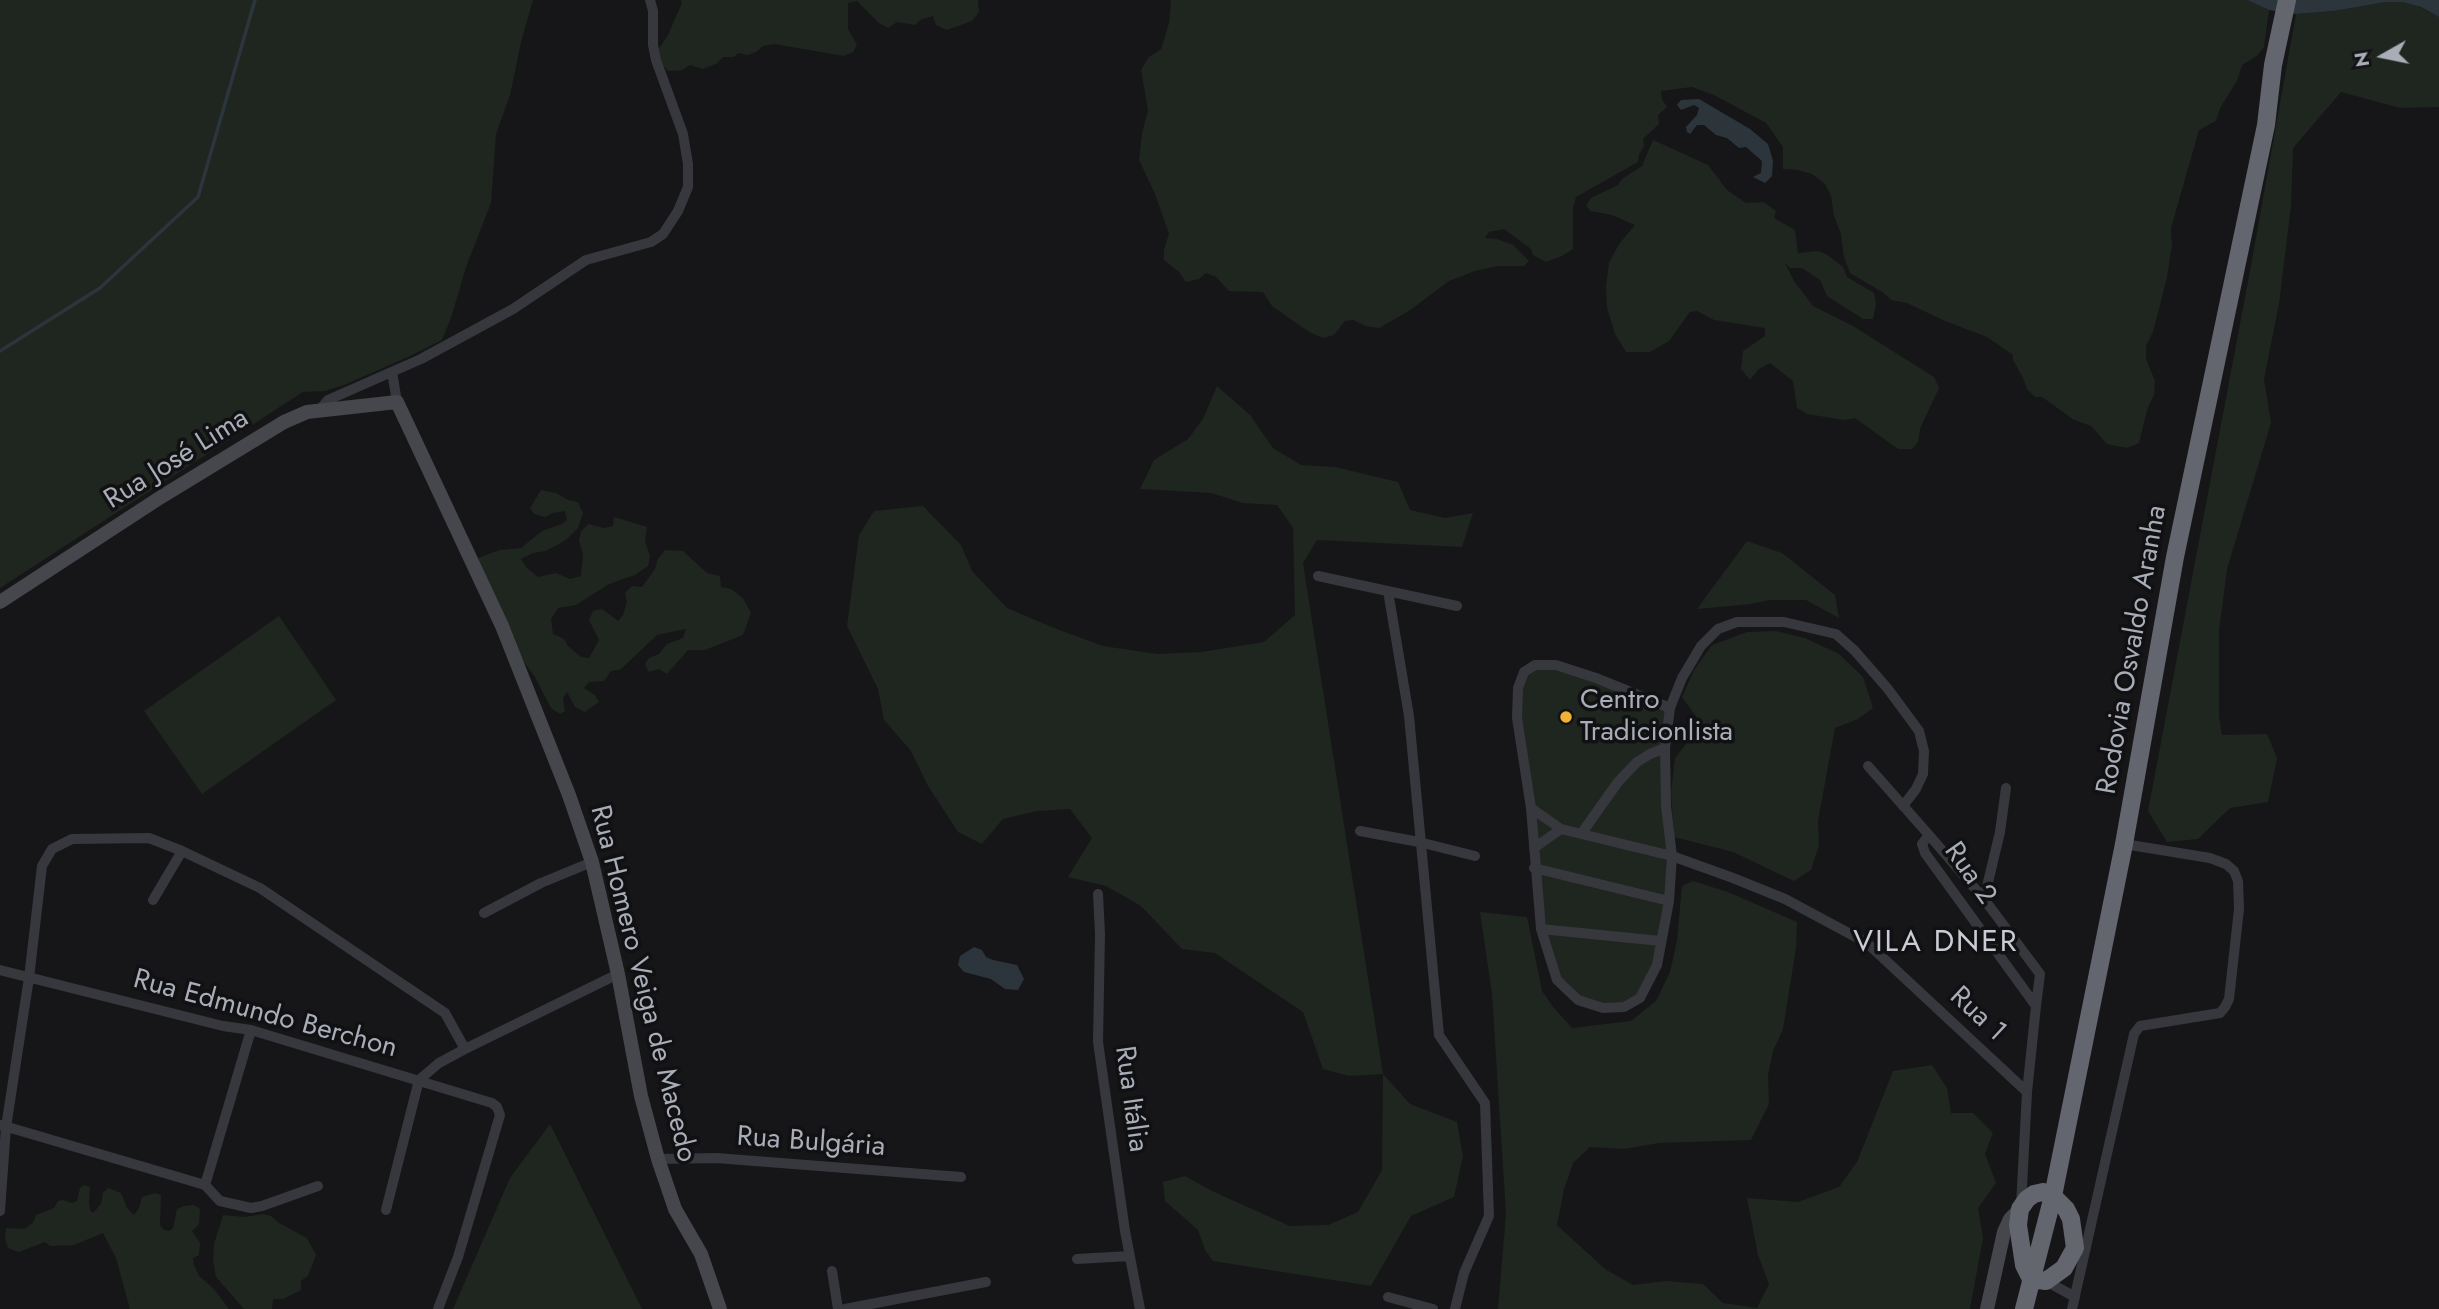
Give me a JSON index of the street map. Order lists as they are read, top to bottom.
{
  "streets": {
    "highway": ["Rodovia Osvaldo Aranha"],
    "street": [
      "Rua José Lima",
      "Rua 2",
      "Rua Homero Veiga de Macedo",
      "Rua Edmundo Berchon",
      "Rua 1",
      "Rua Itália",
      "Rua Bulgária"
    ]
  },
  "crossings": [
    ["Rua José Lima", "Rua Homero Veiga de Macedo"],
    ["Rua 2", "Rua 1"],
    ["Rua Homero Veiga de Macedo", "Rua Bulgária"]
  ],
  "districts": ["VILA DNER"],
  "places": ["Centro Tradicionlista"],
  "north": "left"
}
